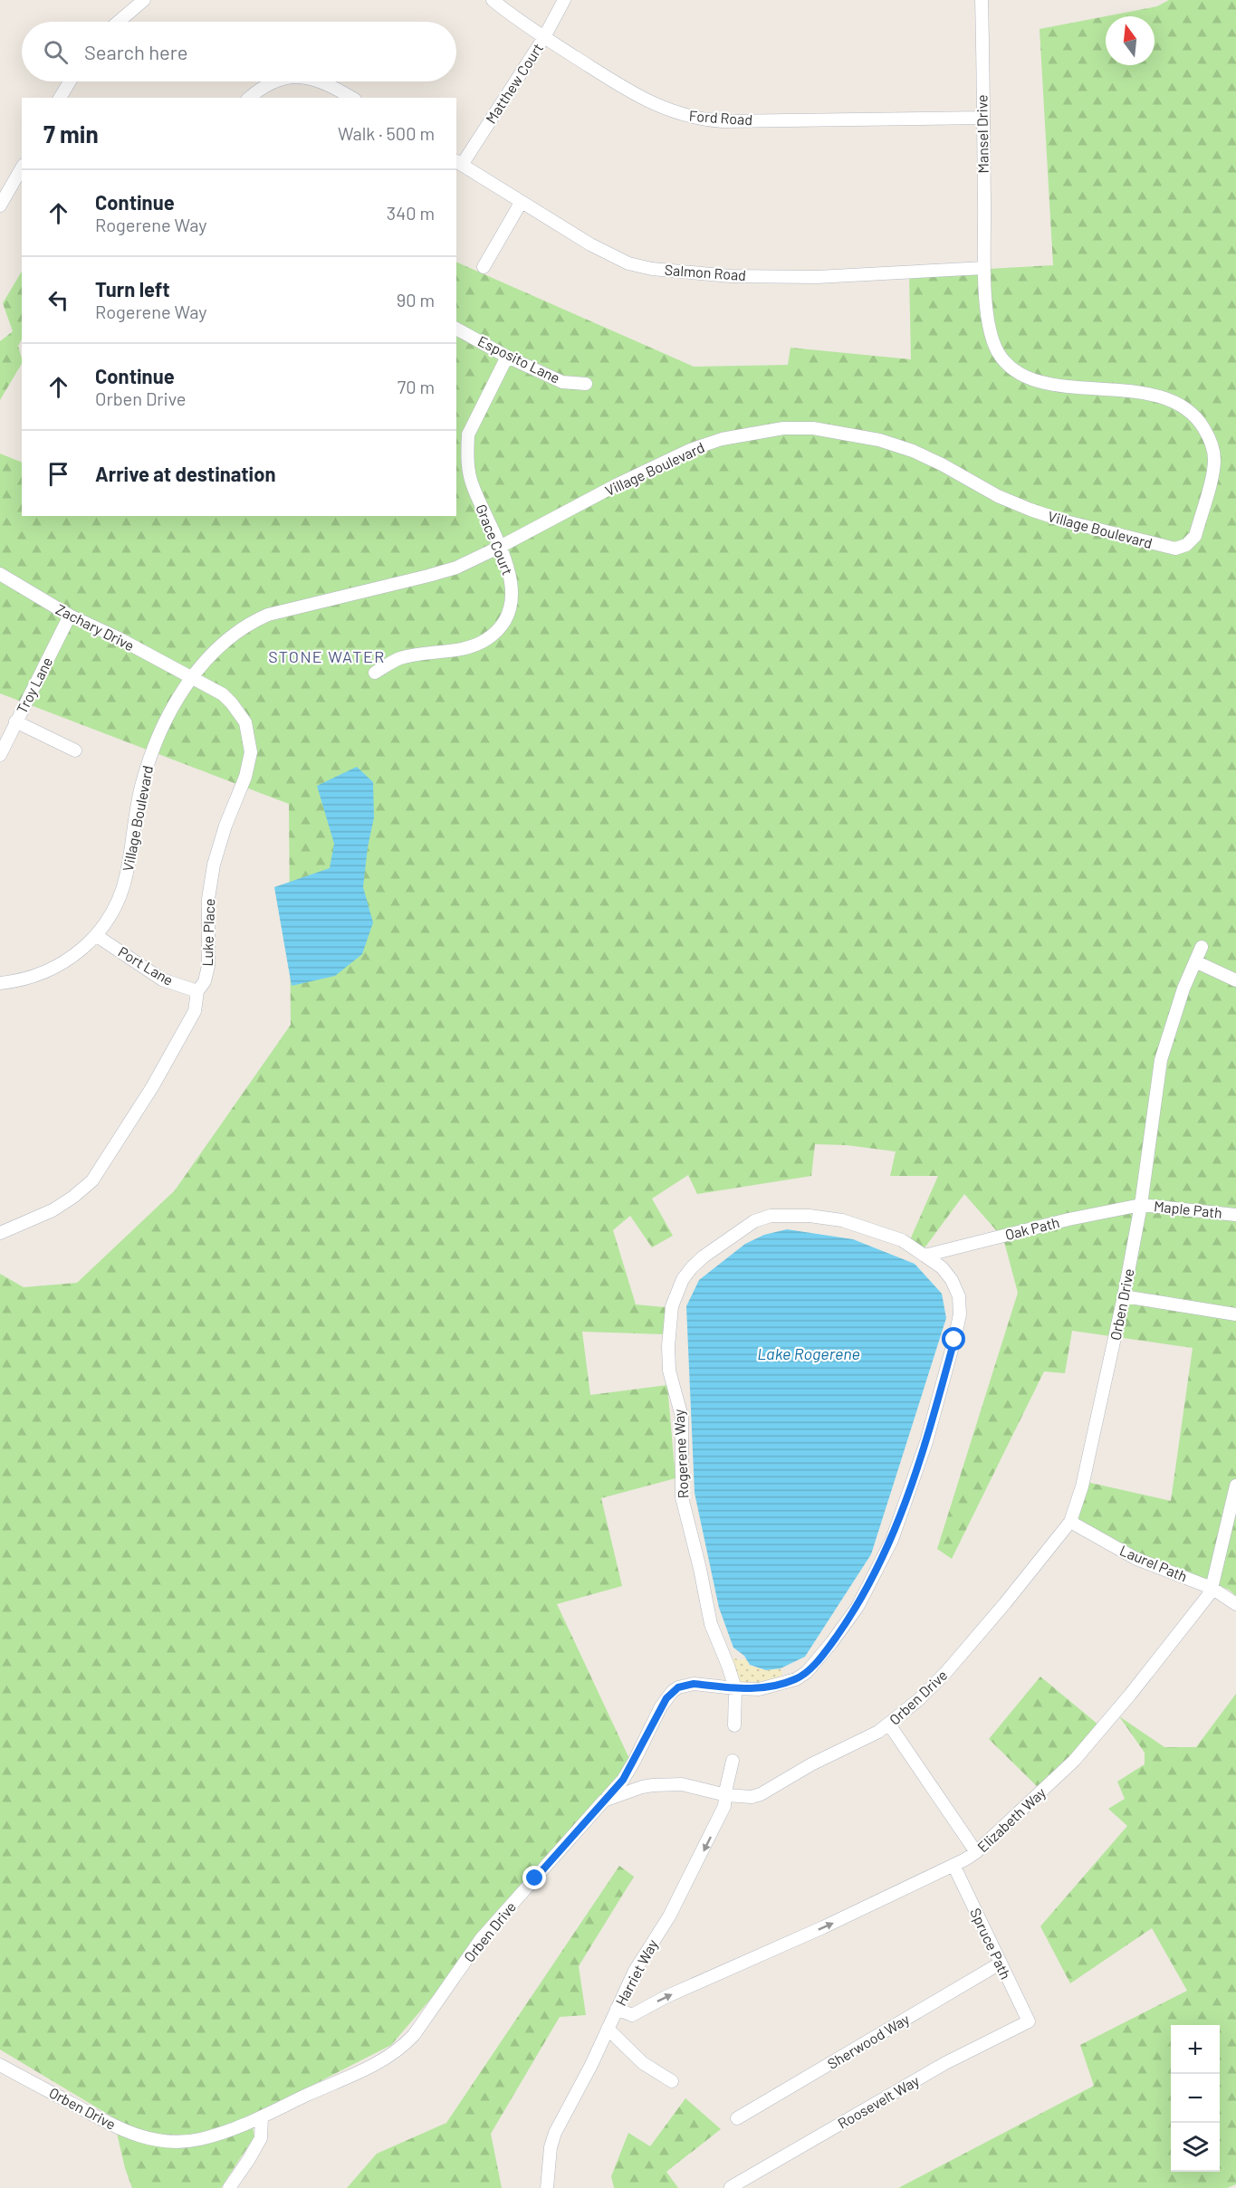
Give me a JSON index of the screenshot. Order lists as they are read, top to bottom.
{
  "streets": {
    "street": [
      "Matthew Court",
      "Ford Road",
      "Mansel Drive",
      "Salmon Road",
      "Esposito Lane",
      "Village Boulevard",
      "Grace Court",
      "Zachary Drive",
      "Troy Lane",
      "Luke Place",
      "Port Lane",
      "Maple Path",
      "Oak Path",
      "Orben Drive",
      "Rogerene Way",
      "Laurel Path",
      "Elizabeth Way",
      "Spruce Path",
      "Harriet Way",
      "Sherwood Way",
      "Roosevelt Way"
    ]
  },
  "crossings": [
    ["Matthew Court", "Ford Road"],
    ["Matthew Court", "Salmon Road"],
    ["Ford Road", "Mansel Drive"],
    ["Mansel Drive", "Salmon Road"],
    ["Mansel Drive", "Village Boulevard"],
    ["Salmon Road", "Village Boulevard"],
    ["Esposito Lane", "Grace Court"],
    ["Village Boulevard", "Grace Court"],
    ["Village Boulevard", "Zachary Drive"],
    ["Village Boulevard", "Luke Place"],
    ["Village Boulevard", "Port Lane"],
    ["Zachary Drive", "Troy Lane"],
    ["Zachary Drive", "Luke Place"],
    ["Luke Place", "Port Lane"],
    ["Maple Path", "Oak Path"],
    ["Maple Path", "Orben Drive"],
    ["Oak Path", "Orben Drive"],
    ["Oak Path", "Rogerene Way"],
    ["Orben Drive", "Rogerene Way"],
    ["Orben Drive", "Laurel Path"],
    ["Orben Drive", "Harriet Way"],
    ["Laurel Path", "Elizabeth Way"],
    ["Elizabeth Way", "Spruce Path"],
    ["Elizabeth Way", "Harriet Way"],
    ["Spruce Path", "Sherwood Way"],
    ["Spruce Path", "Roosevelt Way"]
  ],
  "one_way": ["Elizabeth Way", "Harriet Way"],
  "districts": ["STONE WATER"],
  "water": ["Lake Rogerene"],
  "north": "top",
  "page": {
    "search": "Search here",
    "heading": ["7 min", "Walk · 500 m"],
    "list": [
      ["Continue", "Rogerene Way", "340 m"],
      ["Turn left", "Rogerene Way", "90 m"],
      ["Continue", "Orben Drive", "70 m"],
      "Arrive at destination"
    ],
    "map_buttons": ["+", "−"]
  }
}
